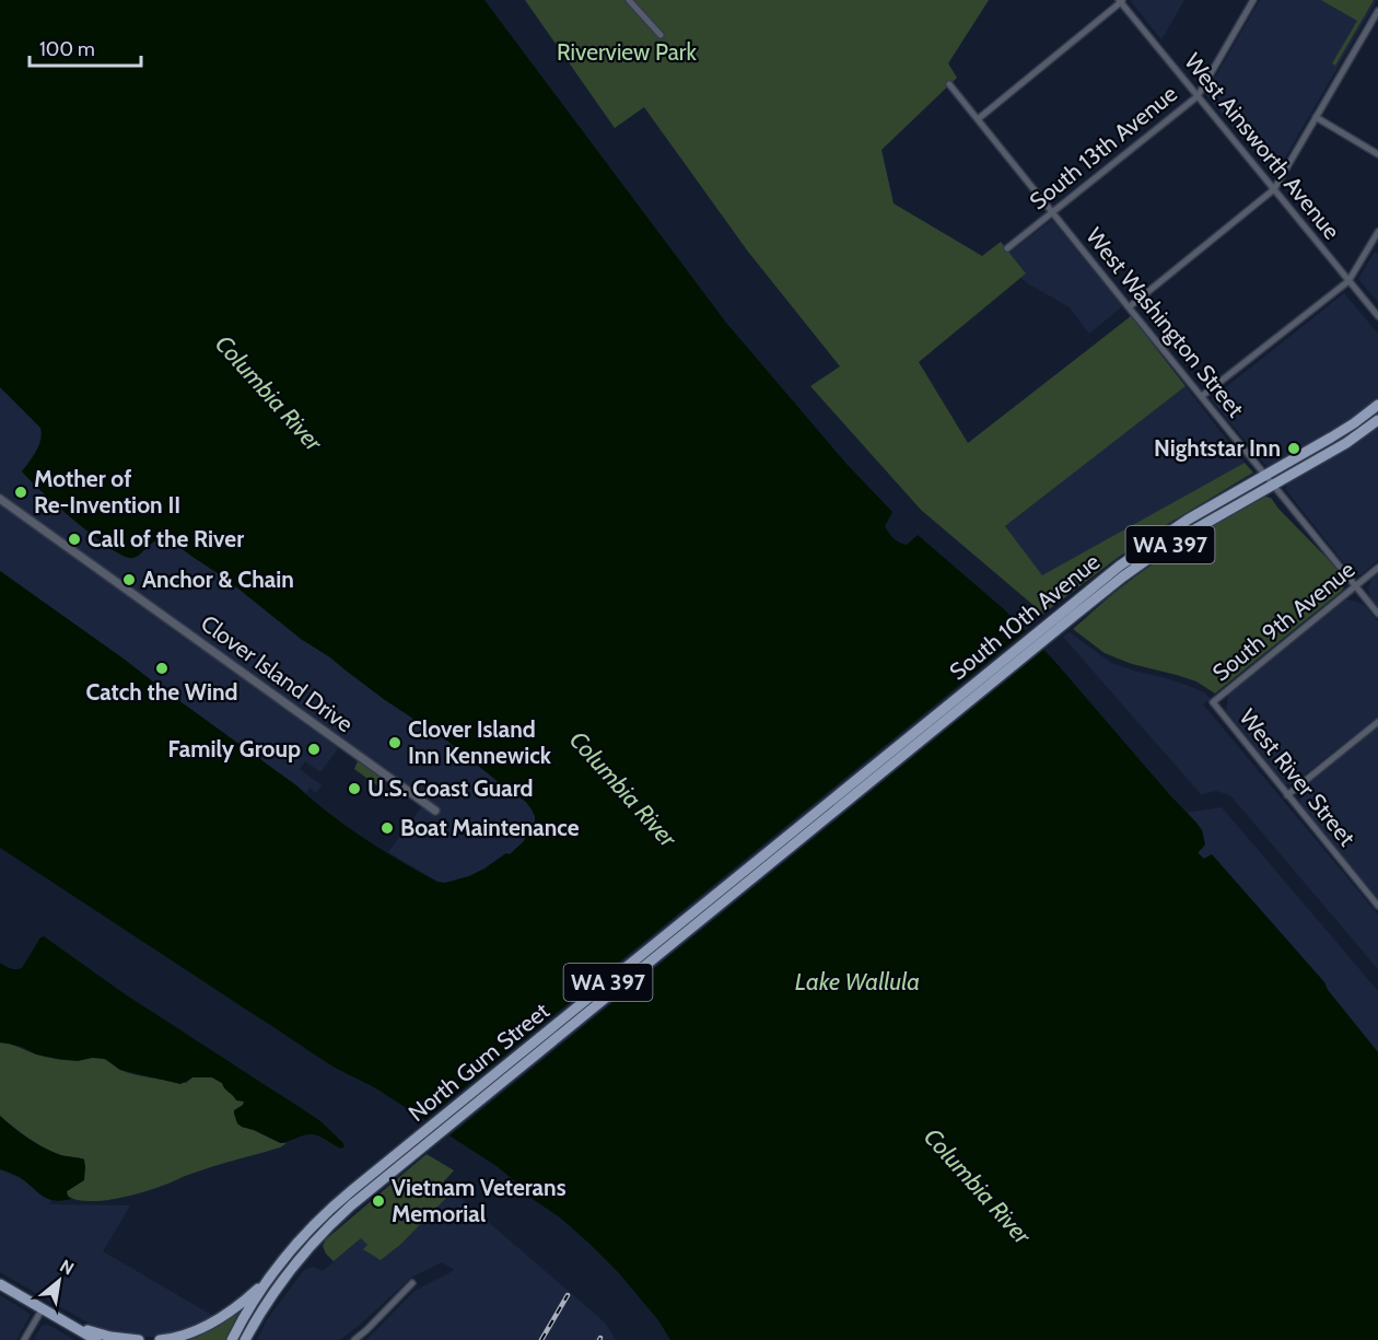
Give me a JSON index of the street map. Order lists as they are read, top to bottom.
{
  "streets": {
    "main road": ["WA 397", "South 10th Avenue", "North Gum Street"],
    "street": [
      "West Ainsworth Avenue",
      "South 13th Avenue",
      "West Washington Street",
      "South 9th Avenue",
      "Clover Island Drive",
      "West River Street"
    ]
  },
  "crossings": [
    ["West Ainsworth Avenue", "South 13th Avenue"],
    ["South 13th Avenue", "West Washington Street"],
    ["West Washington Street", "South 10th Avenue"],
    ["West Washington Street", "South 9th Avenue"],
    ["South 10th Avenue", "North Gum Street"],
    ["South 9th Avenue", "West River Street"]
  ],
  "water": ["Columbia River", "Lake Wallula"],
  "parks": ["Riverview Park"],
  "places": [
    "Nightstar Inn",
    "Mother of Re-Invention II",
    "Call of the River",
    "Anchor & Chain",
    "Catch the Wind",
    "Clover Island Inn Kennewick",
    "Family Group",
    "U.S. Coast Guard",
    "Boat Maintenance",
    "Vietnam Veterans Memorial"
  ],
  "scale_bar": "100 m",
  "north": "top right"
}
